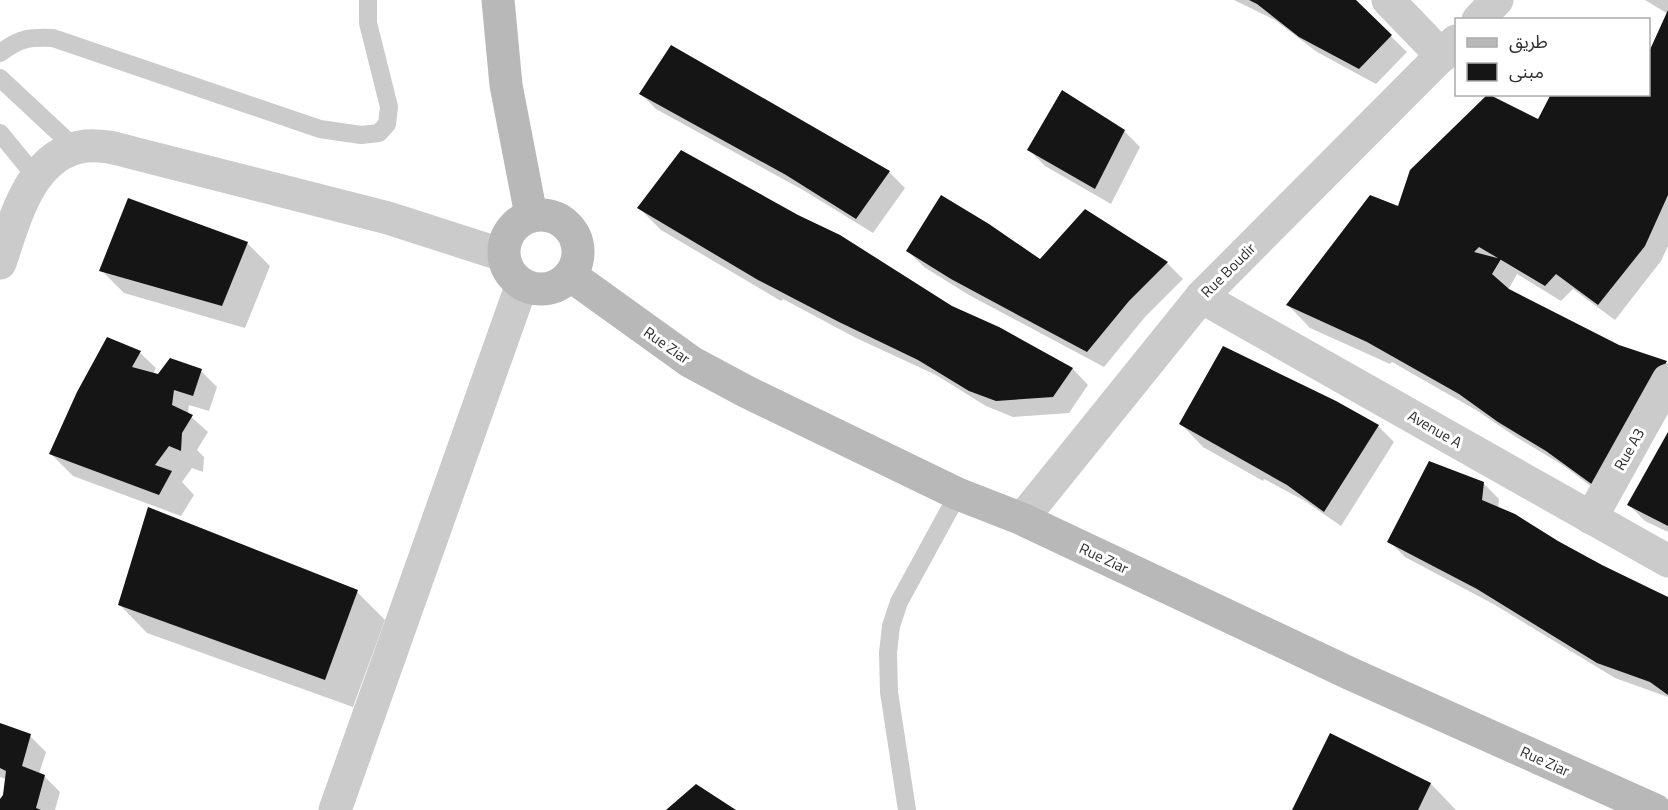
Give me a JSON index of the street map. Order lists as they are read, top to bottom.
{
  "streets": {
    "main road": ["Rue Ziar"],
    "street": ["Rue Boudir", "Avenue A", "Rue A3"]
  },
  "crossings": [
    ["Rue Boudir", "Rue Ziar"],
    ["Rue Boudir", "Avenue A"],
    ["Avenue A", "Rue A3"]
  ],
  "legend": ["طريق", "مبنى"]
}
